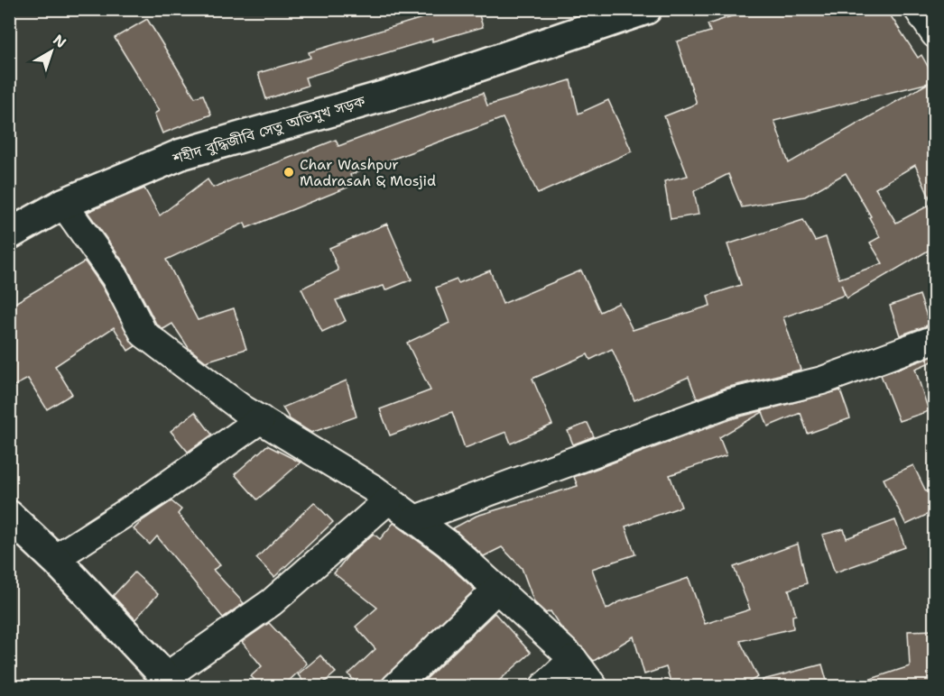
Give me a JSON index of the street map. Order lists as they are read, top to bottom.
{
  "streets": {
    "main road": ["শহীদ বুদ্ধিজীবি সেতু অভিমুখ সড়ক"]
  },
  "places": ["Char Washpur Madrasah & Mosjid"],
  "north": "top right"
}
